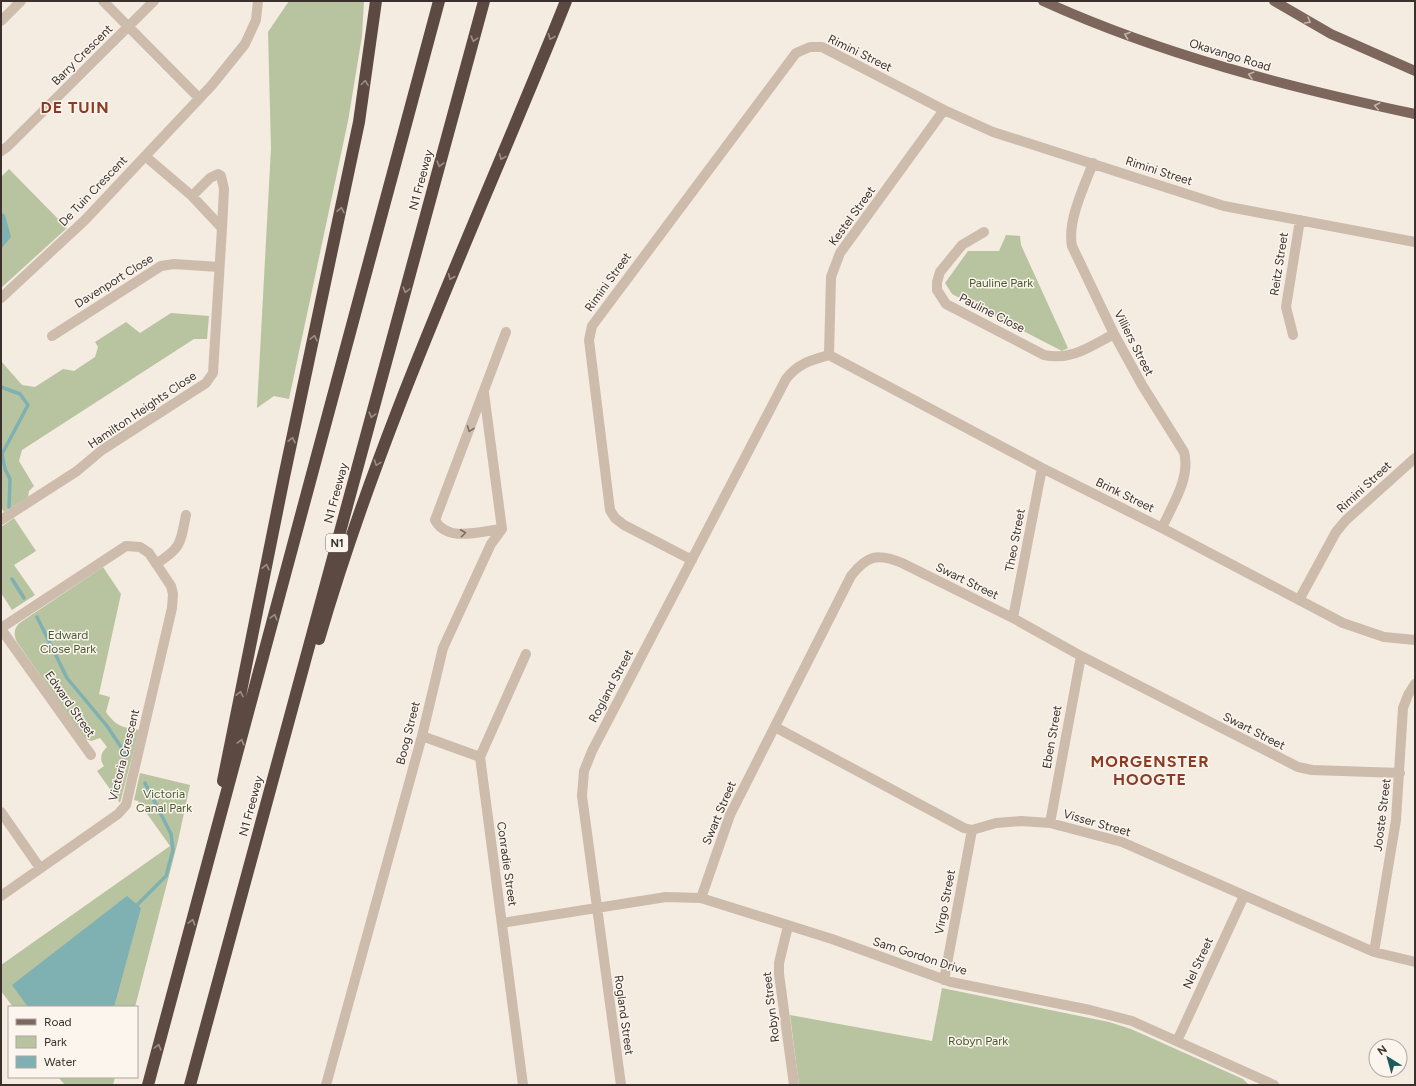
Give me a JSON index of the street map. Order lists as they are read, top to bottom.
{
  "streets": {
    "highway": ["N1 Freeway", "N1"],
    "main road": ["Okavango Road"],
    "street": [
      "Rimini Street",
      "Barry Crescent",
      "De Tuin Crescent",
      "Kestel Street",
      "Reitz Street",
      "Davenport Close",
      "Pauline Close",
      "Villiers Street",
      "Hamilton Heights Close",
      "Brink Street",
      "Theo Street",
      "Swart Street",
      "Rogland Street",
      "Edward Street",
      "Boog Street",
      "Eben Street",
      "Victoria Crescent",
      "Jooste Street",
      "Visser Street",
      "Conradie Street",
      "Virgo Street",
      "Sam Gordon Drive",
      "Nel Street",
      "Robyn Street"
    ]
  },
  "crossings": [
    ["Rimini Street", "Kestel Street"],
    ["Rimini Street", "Reitz Street"],
    ["Rimini Street", "Villiers Street"],
    ["Rimini Street", "Brink Street"],
    ["Rimini Street", "Rogland Street"],
    ["Kestel Street", "Brink Street"],
    ["Kestel Street", "Rogland Street"],
    ["Davenport Close", "Hamilton Heights Close"],
    ["Pauline Close", "Villiers Street"],
    ["Villiers Street", "Brink Street"],
    ["Brink Street", "Theo Street"],
    ["Brink Street", "Rogland Street"],
    ["Theo Street", "Swart Street"],
    ["Swart Street", "Eben Street"],
    ["Swart Street", "Jooste Street"],
    ["Swart Street", "Sam Gordon Drive"],
    ["Rogland Street", "Sam Gordon Drive"],
    ["Edward Street", "Victoria Crescent"],
    ["Eben Street", "Visser Street"],
    ["Jooste Street", "Visser Street"],
    ["Visser Street", "Virgo Street"],
    ["Visser Street", "Nel Street"],
    ["Conradie Street", "Sam Gordon Drive"],
    ["Virgo Street", "Sam Gordon Drive"],
    ["Sam Gordon Drive", "Nel Street"],
    ["Sam Gordon Drive", "Robyn Street"]
  ],
  "districts": ["DE TUIN", "MORGENSTER HOOGTE"],
  "parks": [
    "Pauline Park",
    "Edward Close Park",
    "Victoria Canal Park",
    "Robyn Park"
  ],
  "legend": ["Road", "Park", "Water"],
  "north": "top left"
}
